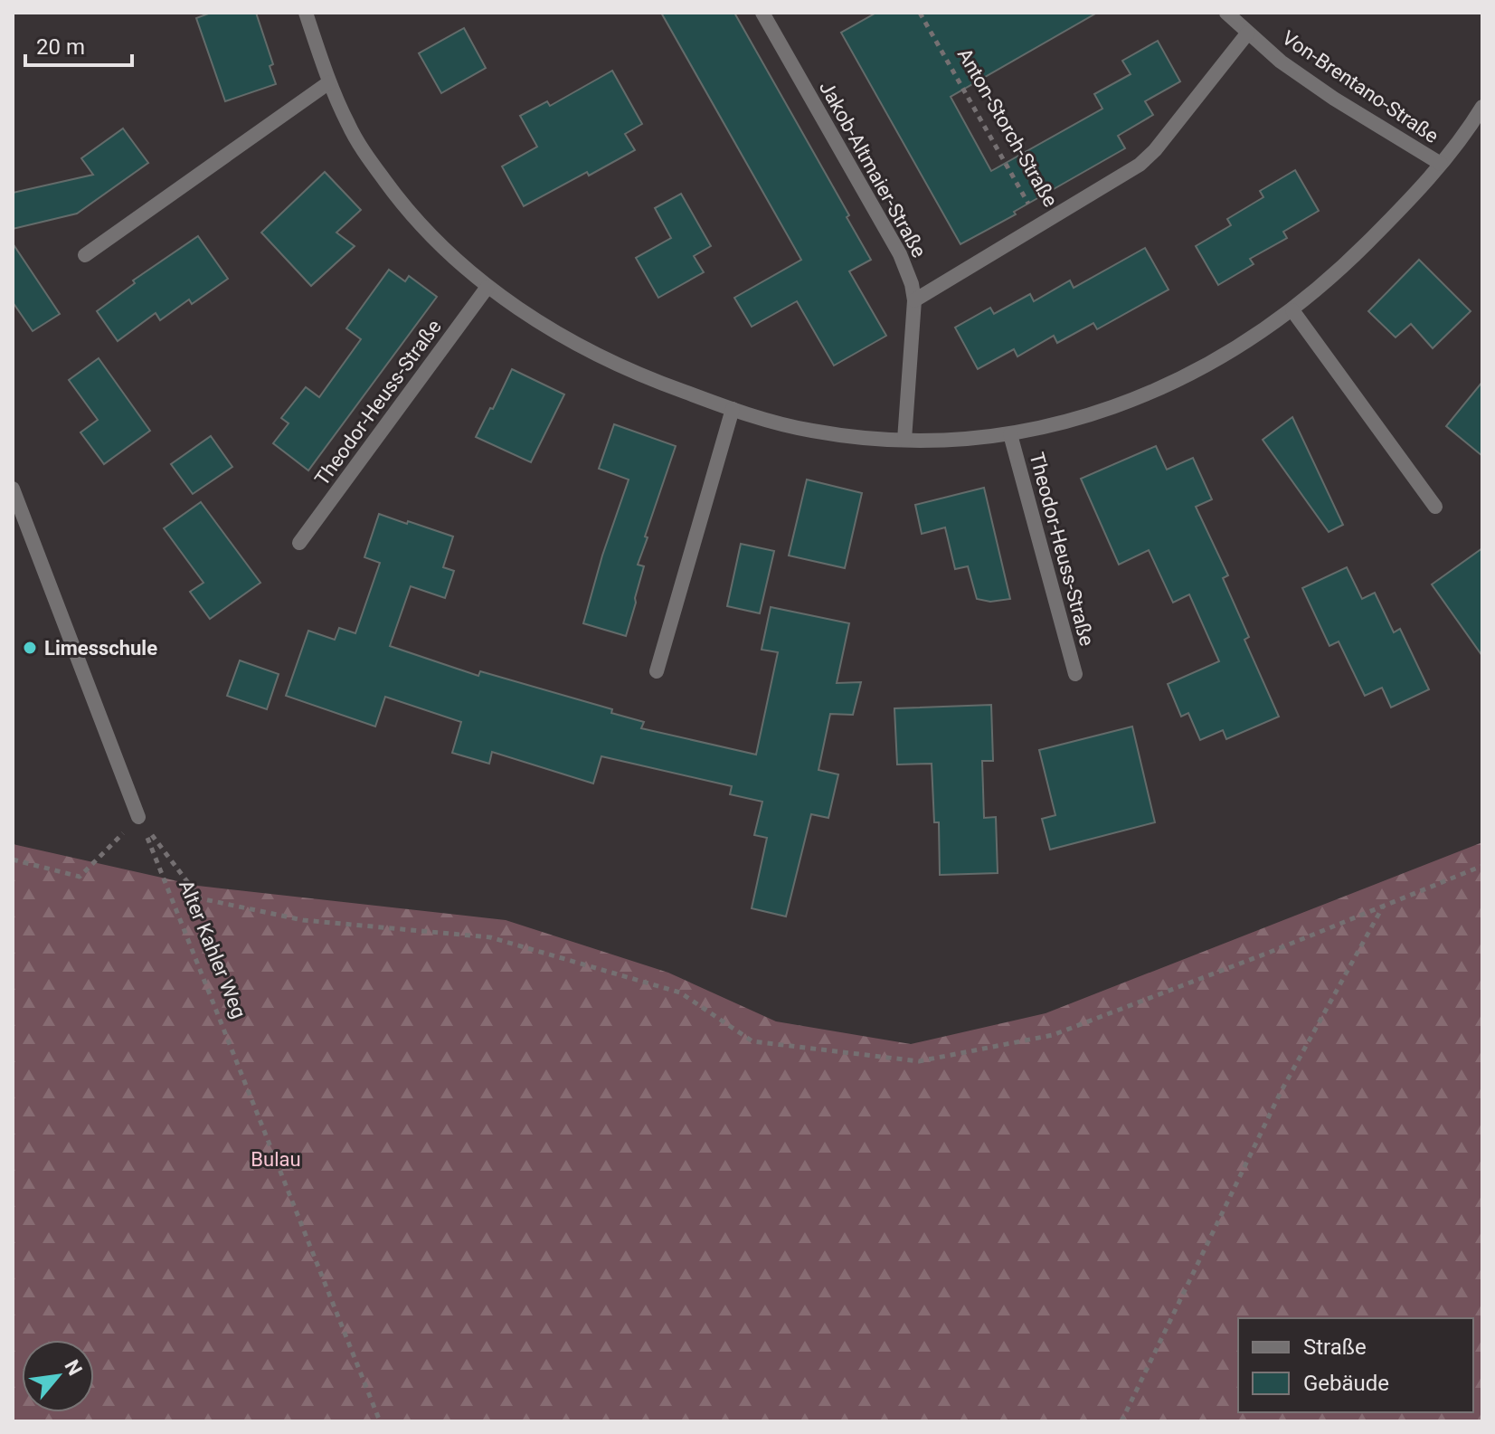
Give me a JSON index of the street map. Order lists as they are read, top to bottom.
{
  "streets": {
    "street": [
      "Von-Brentano-Straße",
      "Anton-Storch-Straße",
      "Jakob-Altmaier-Straße",
      "Theodor-Heuss-Straße"
    ],
    "path": ["Alter Kahler Weg"]
  },
  "crossings": [
    ["Von-Brentano-Straße", "Anton-Storch-Straße"],
    ["Von-Brentano-Straße", "Theodor-Heuss-Straße"],
    ["Anton-Storch-Straße", "Jakob-Altmaier-Straße"],
    ["Jakob-Altmaier-Straße", "Theodor-Heuss-Straße"]
  ],
  "parks": ["Bulau"],
  "places": ["Limesschule"],
  "legend": ["Straße", "Gebäude"],
  "scale_bar": "20 m",
  "north": "top right"
}
